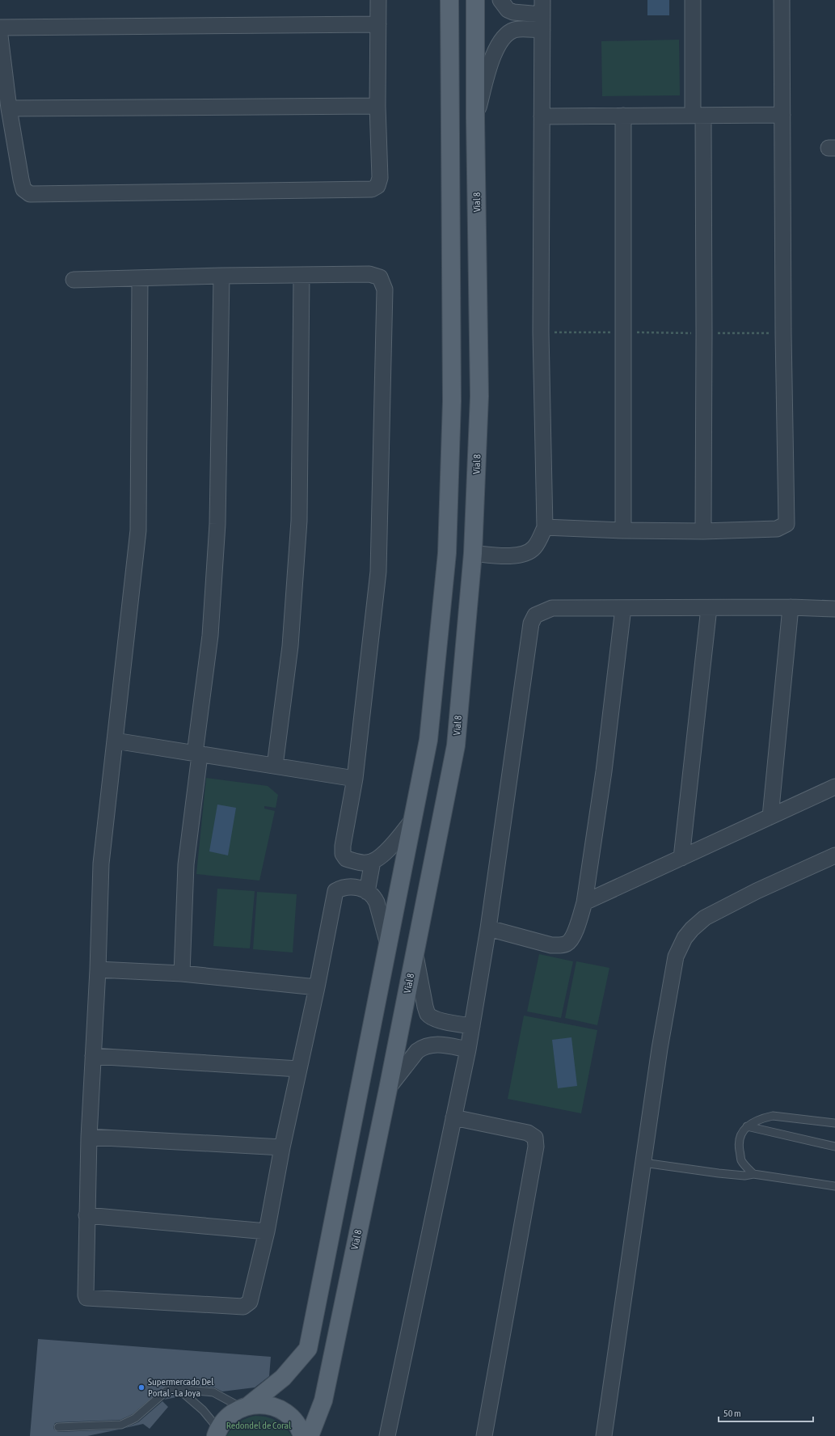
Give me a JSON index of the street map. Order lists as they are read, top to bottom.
{
  "streets": {
    "main road": ["Vial 8"]
  },
  "parks": ["Redondel de Coral"],
  "places": ["Supermercado Del Portal - La Joya"],
  "scale_bar": "50 m"
}
